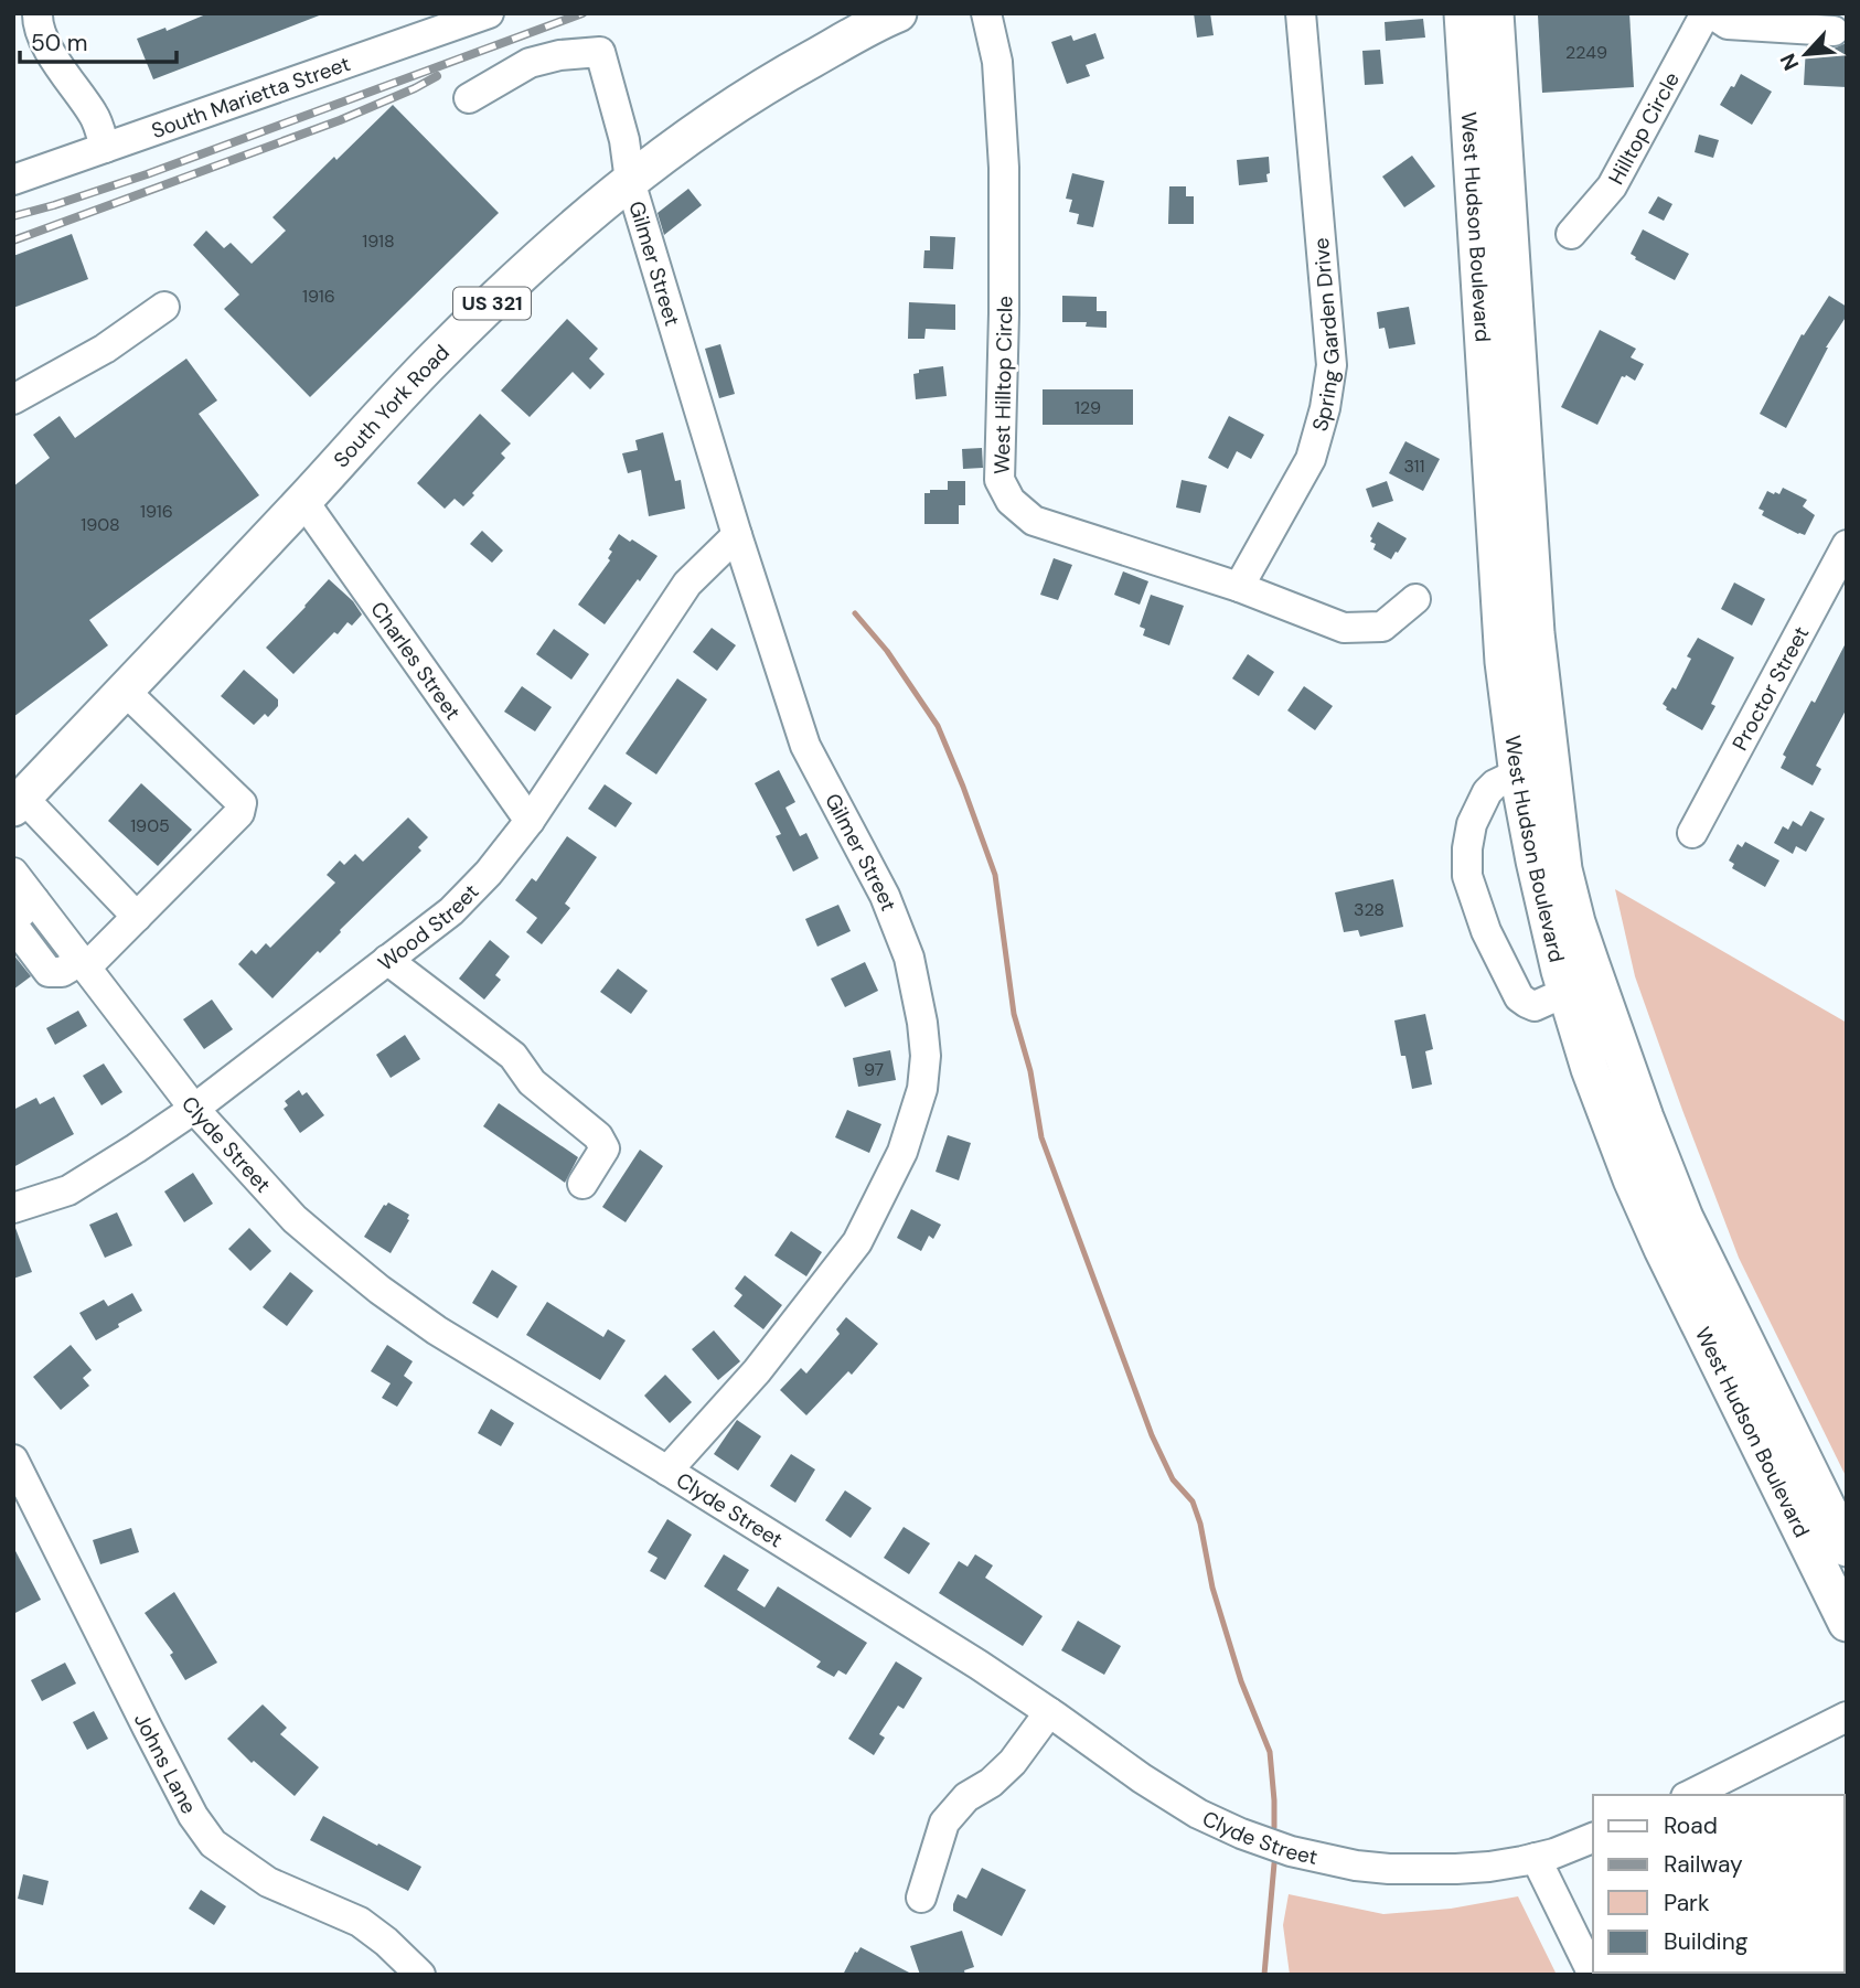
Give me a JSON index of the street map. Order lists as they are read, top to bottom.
{
  "streets": {
    "main road": ["West Hudson Boulevard", "US 321", "South York Road"],
    "street": [
      "South Marietta Street",
      "Hilltop Circle",
      "Gilmer Street",
      "Spring Garden Drive",
      "West Hilltop Circle",
      "Charles Street",
      "Proctor Street",
      "Wood Street",
      "Clyde Street",
      "Johns Lane"
    ]
  },
  "crossings": [
    ["Gilmer Street", "South York Road"],
    ["Gilmer Street", "Wood Street"],
    ["Gilmer Street", "Clyde Street"],
    ["Spring Garden Drive", "West Hilltop Circle"],
    ["South York Road", "Charles Street"],
    ["Charles Street", "Wood Street"],
    ["Wood Street", "Clyde Street"]
  ],
  "house_numbers": [
    "2249",
    "1918",
    "1916",
    "129",
    "311",
    "1916",
    "1908",
    "1905",
    "328",
    "97"
  ],
  "legend": [
    "Road",
    "Railway",
    "Park",
    "Building"
  ],
  "scale_bar": "50 m",
  "north": "bottom left"
}
